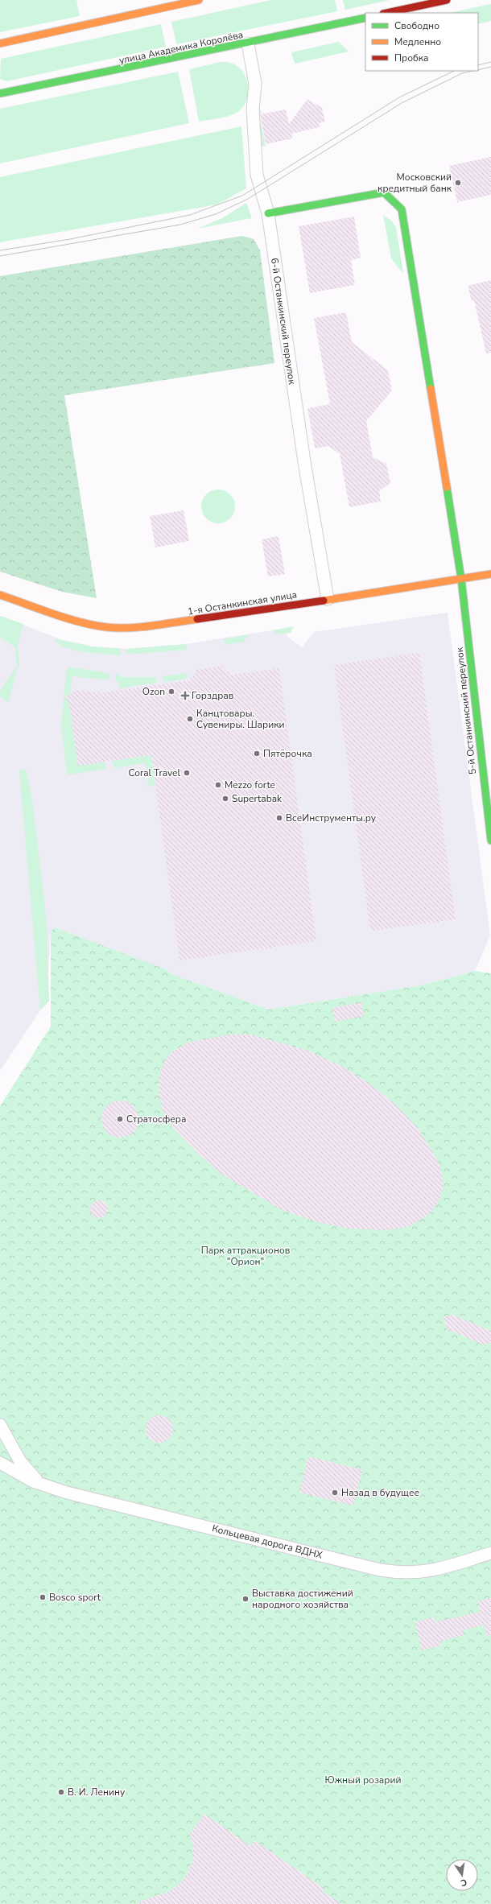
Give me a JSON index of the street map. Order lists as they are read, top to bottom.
{
  "streets": {
    "street": [
      "улица Академика Королёва",
      "6-й Останкинский переулок",
      "1-я Останкинская улица",
      "5-й Останкинский переулок",
      "Кольцевая дорога ВДНХ"
    ]
  },
  "crossings": [
    ["улица Академика Королёва", "6-й Останкинский переулок"],
    ["6-й Останкинский переулок", "1-я Останкинская улица"],
    ["6-й Останкинский переулок", "5-й Останкинский переулок"],
    ["1-я Останкинская улица", "5-й Останкинский переулок"]
  ],
  "parks": ["Парк аттракционов \"Орион\"", "Южный розарий"],
  "places": {
    "other": [
      "Московский кредитный банк",
      "Ozon",
      "Канцтовары. Сувениры. Шарики",
      "Пятёрочка",
      "Coral Travel",
      "Mezzo forte",
      "Supertabak",
      "ВсеИнструменты.ру",
      "Стратосфера",
      "Назад в будущее",
      "Bosco sport",
      "Выставка достижений народного хозяйства",
      "В. И. Ленину"
    ],
    "health": ["Горздрав"]
  },
  "legend": ["Свободно", "Медленно", "Пробка"],
  "north": "bottom"
}
